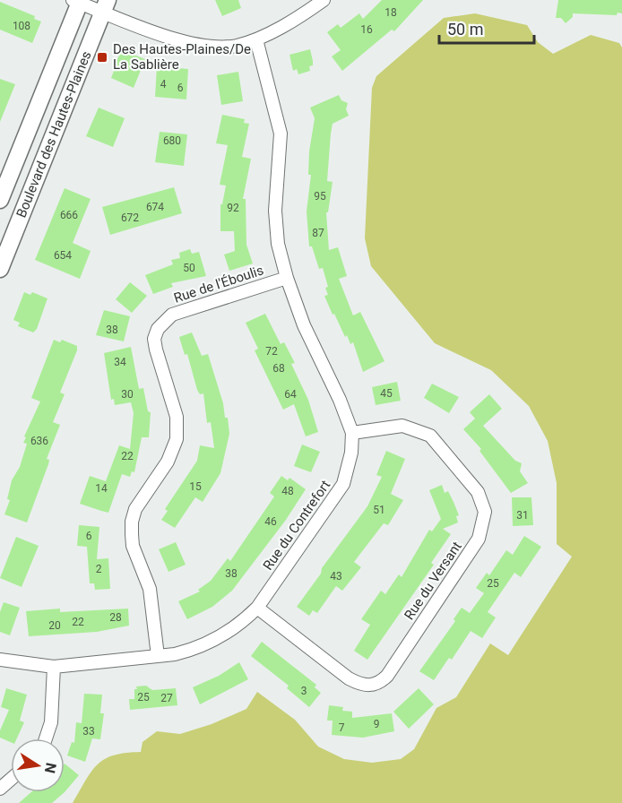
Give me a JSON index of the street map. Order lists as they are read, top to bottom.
{
  "streets": {
    "street": [
      "Boulevard des Hautes-Plaines",
      "Rue de l'Éboulis",
      "Rue du Contrefort",
      "Rue du Versant"
    ]
  },
  "crossings": [
    ["Rue de l'Éboulis", "Rue du Contrefort"],
    ["Rue du Contrefort", "Rue du Versant"]
  ],
  "places": {
    "transit": ["Des Hautes-Plaines/De La Sablière"]
  },
  "house_numbers": [
    "18",
    "108",
    "16",
    "4",
    "6",
    "680",
    "95",
    "674",
    "92",
    "666",
    "672",
    "87",
    "654",
    "50",
    "38",
    "72",
    "34",
    "68",
    "45",
    "30",
    "64",
    "636",
    "22",
    "15",
    "14",
    "48",
    "51",
    "31",
    "46",
    "6",
    "2",
    "38",
    "43",
    "25",
    "28",
    "22",
    "20",
    "3",
    "25",
    "27",
    "9",
    "7",
    "33"
  ],
  "scale_bar": "50 m",
  "north": "right"
}
